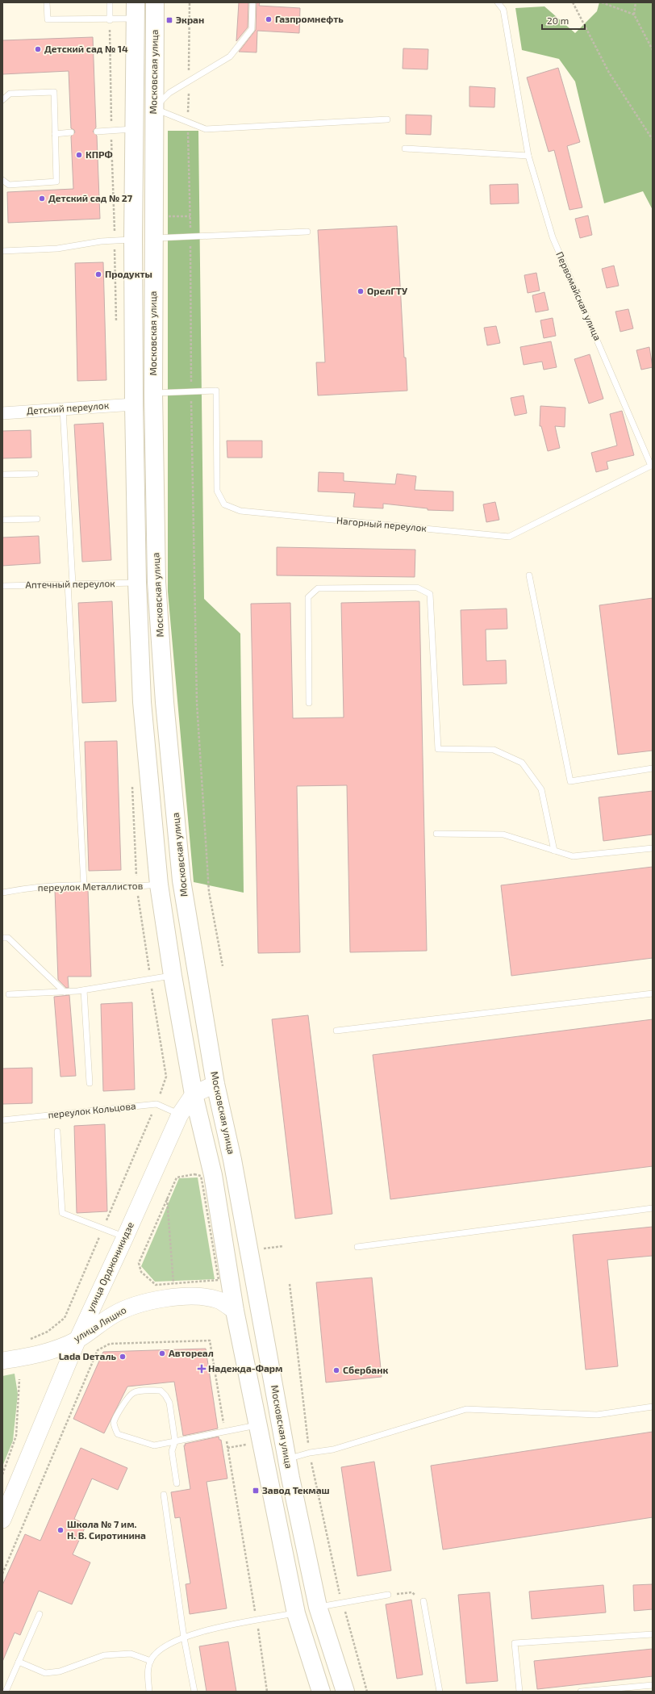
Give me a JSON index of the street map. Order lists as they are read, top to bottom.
{
  "streets": {
    "main road": ["Московская улица", "улица Орджоникидзе", "улица Ляшко"],
    "street": ["Детский переулок"],
    "lane": [
      "Первомайская улица",
      "Нагорный переулок",
      "Аптечный переулок",
      "переулок Металлистов",
      "переулок Кольцова"
    ]
  },
  "crossings": [
    ["Московская улица", "Детский переулок"],
    ["Московская улица", "Аптечный переулок"],
    ["Московская улица", "переулок Металлистов"],
    ["Московская улица", "улица Орджоникидзе"],
    ["Московская улица", "улица Ляшко"],
    ["Первомайская улица", "Нагорный переулок"],
    ["улица Орджоникидзе", "улица Ляшко"]
  ],
  "places": {
    "other": [
      "Газпромнефть",
      "Детский сад № 14",
      "КПРФ",
      "Детский сад № 27",
      "Продукты",
      "ОрелГТУ",
      "Автореал",
      "Lada Dеталь",
      "Сбербанк",
      "Школа № 7 им. Н. В. Сиротинина"
    ],
    "transit": ["Экран", "Завод Текмаш"],
    "health": ["Надежда-Фарм"]
  },
  "scale_bar": "20 m"
}
